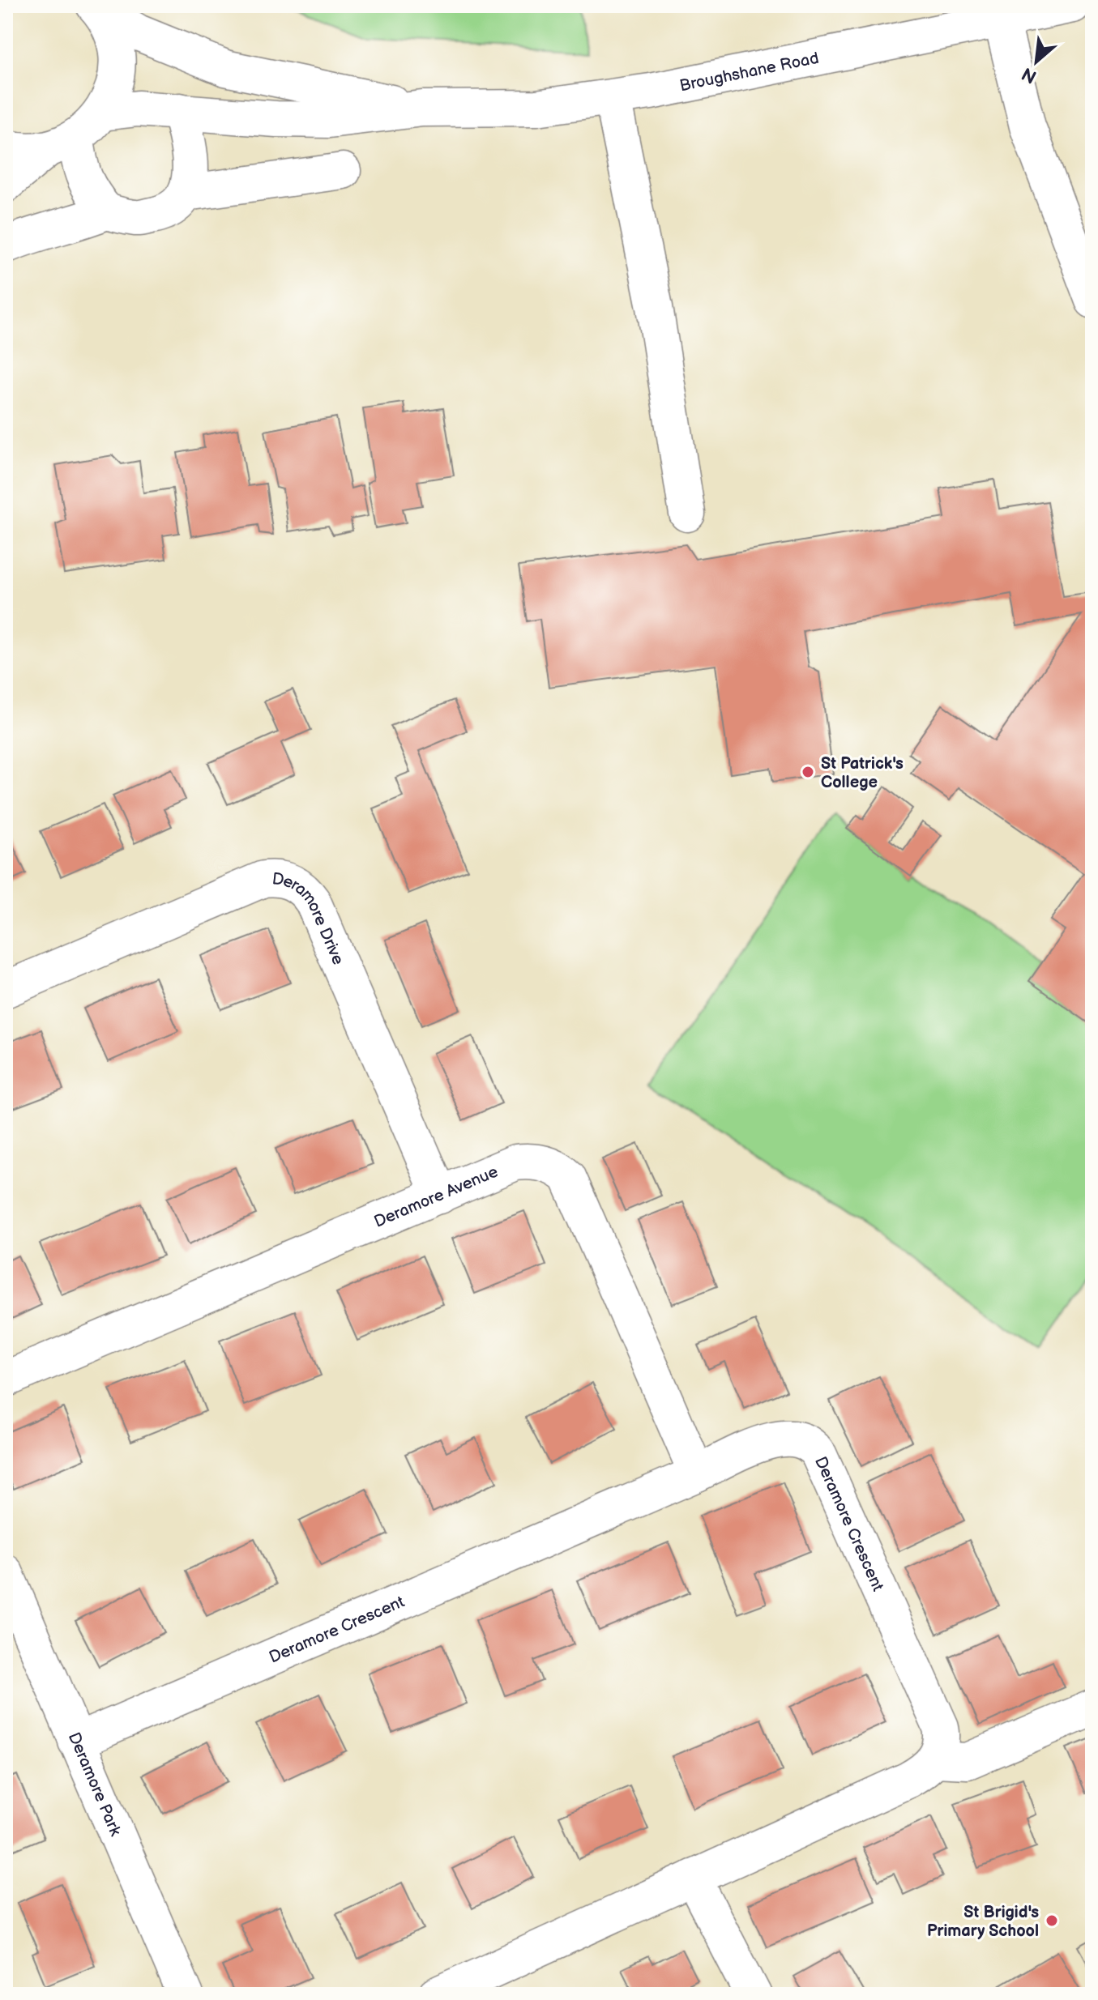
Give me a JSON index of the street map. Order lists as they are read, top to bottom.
{
  "streets": {
    "street": [
      "Broughshane Road",
      "Deramore Drive",
      "Deramore Avenue",
      "Deramore Crescent",
      "Deramore Park"
    ]
  },
  "crossings": [
    ["Deramore Drive", "Deramore Avenue"],
    ["Deramore Avenue", "Deramore Crescent"],
    ["Deramore Crescent", "Deramore Park"]
  ],
  "places": ["St Patrick's College", "St Brigid's Primary School"],
  "north": "bottom left"
}
